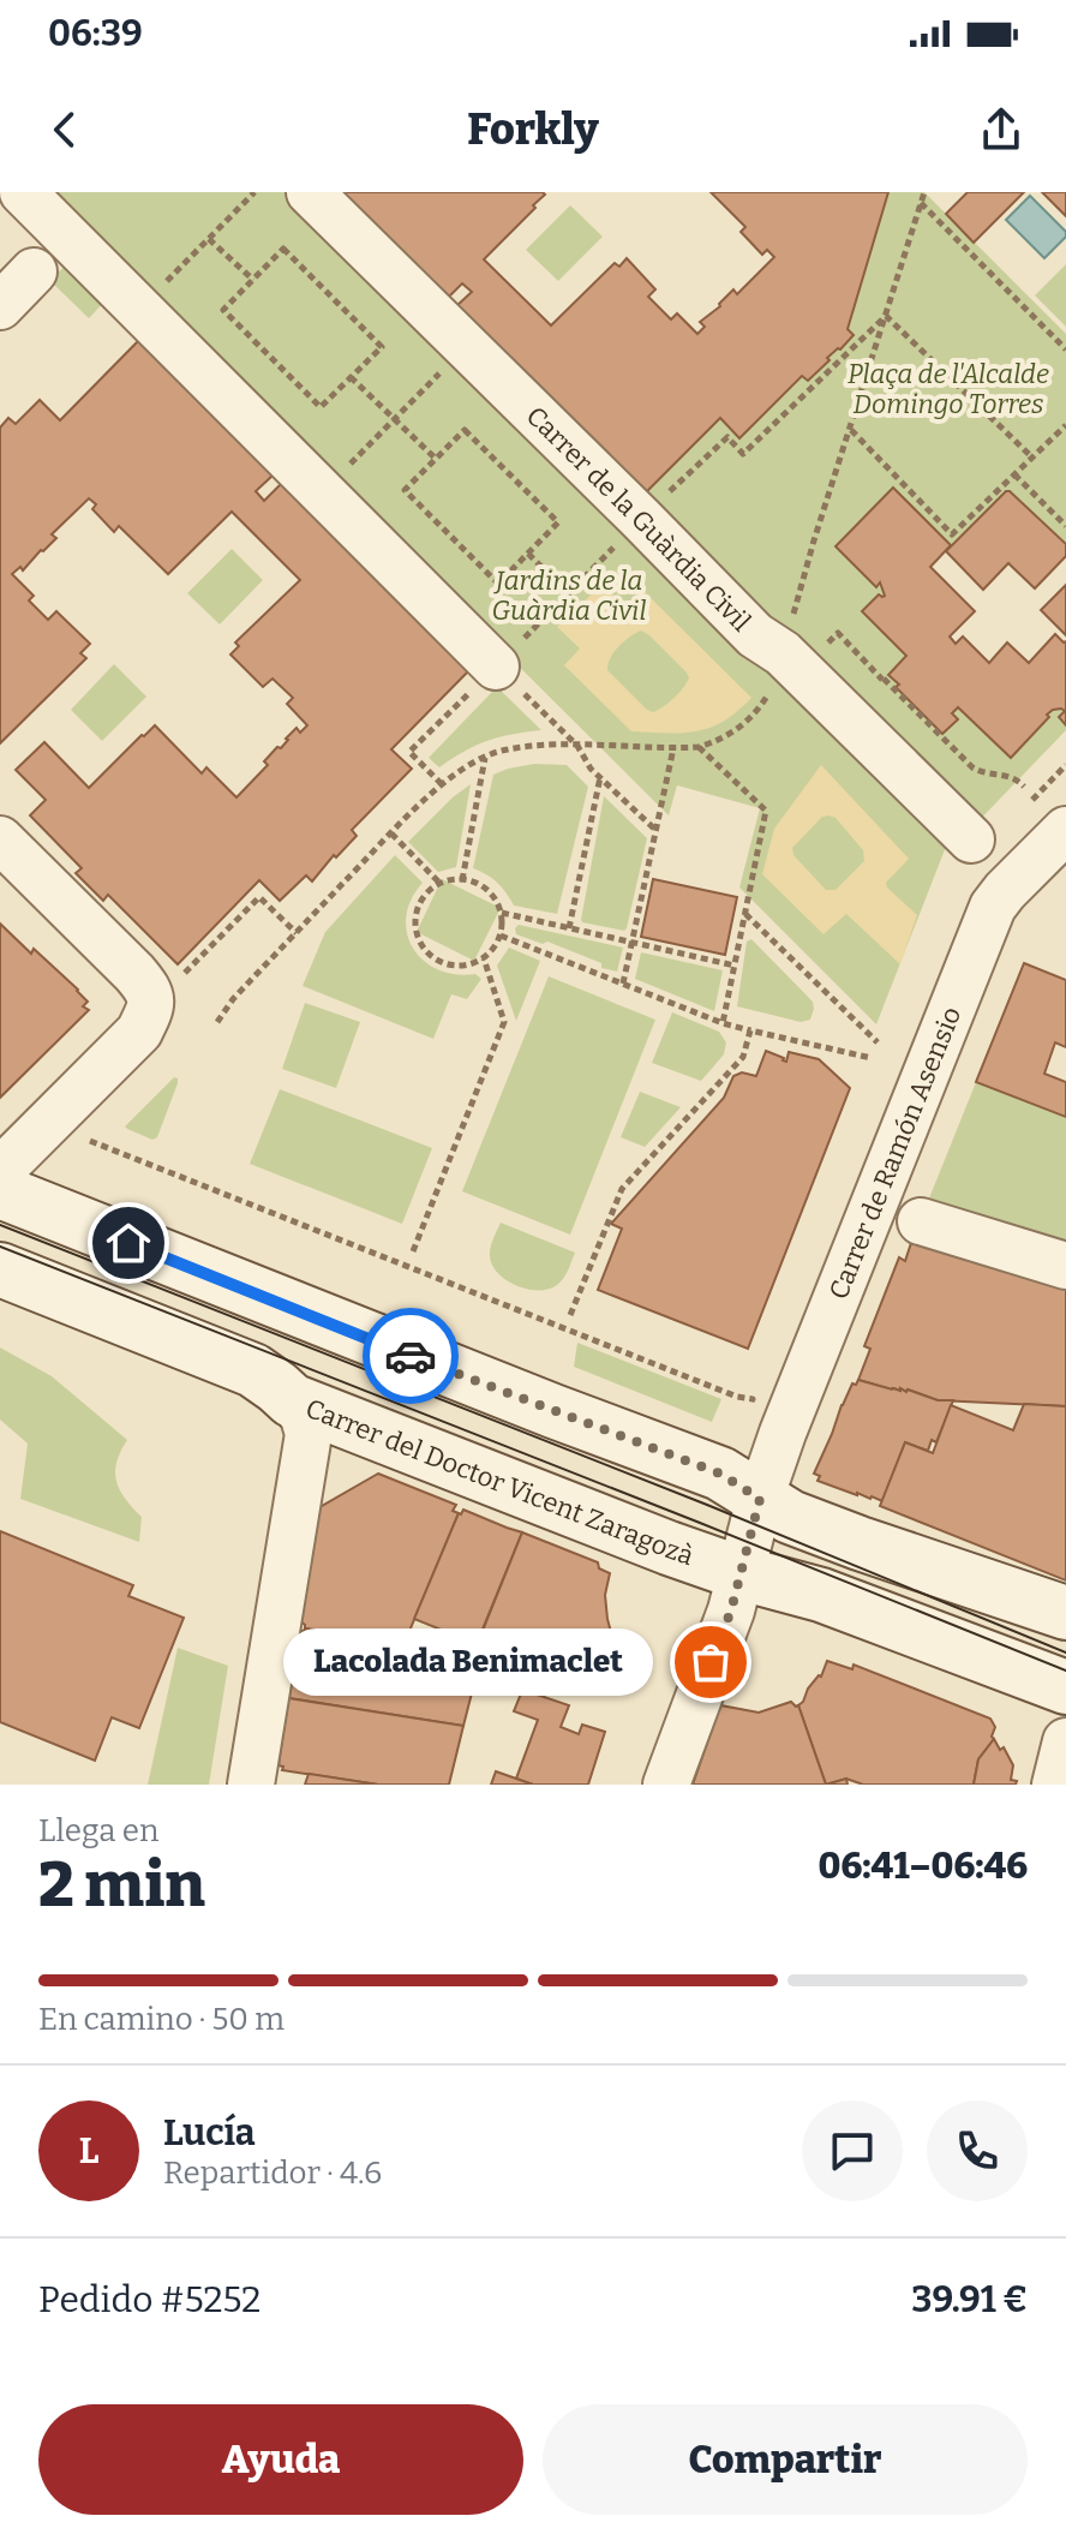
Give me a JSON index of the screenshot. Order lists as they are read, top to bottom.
{
  "streets": {
    "street": ["Carrer de la Guàrdia Civil", "Carrer de Ramón Asensio", "Carrer del Doctor Vicent Zaragozà"]
  },
  "crossings": [
    ["Carrer de Ramón Asensio", "Carrer del Doctor Vicent Zaragozà"]
  ],
  "parks": ["Plaça de l'Alcalde Domingo Torres", "Jardins de la Guàrdia Civil"],
  "places": ["Lacolada Benimaclet"],
  "page": {
    "status": "06:39",
    "header": "Forkly",
    "bubble": "Lacolada Benimaclet",
    "heading": ["2 min", "Llega en", "06:41–06:46"],
    "panel": [
      "Lucía",
      "Repartidor · 4.6",
      "Pedido #5252",
      "39.91 €"
    ],
    "bar": "En camino · 50 m",
    "round": "L",
    "buttons": ["Ayuda", "Compartir"]
  }
}
